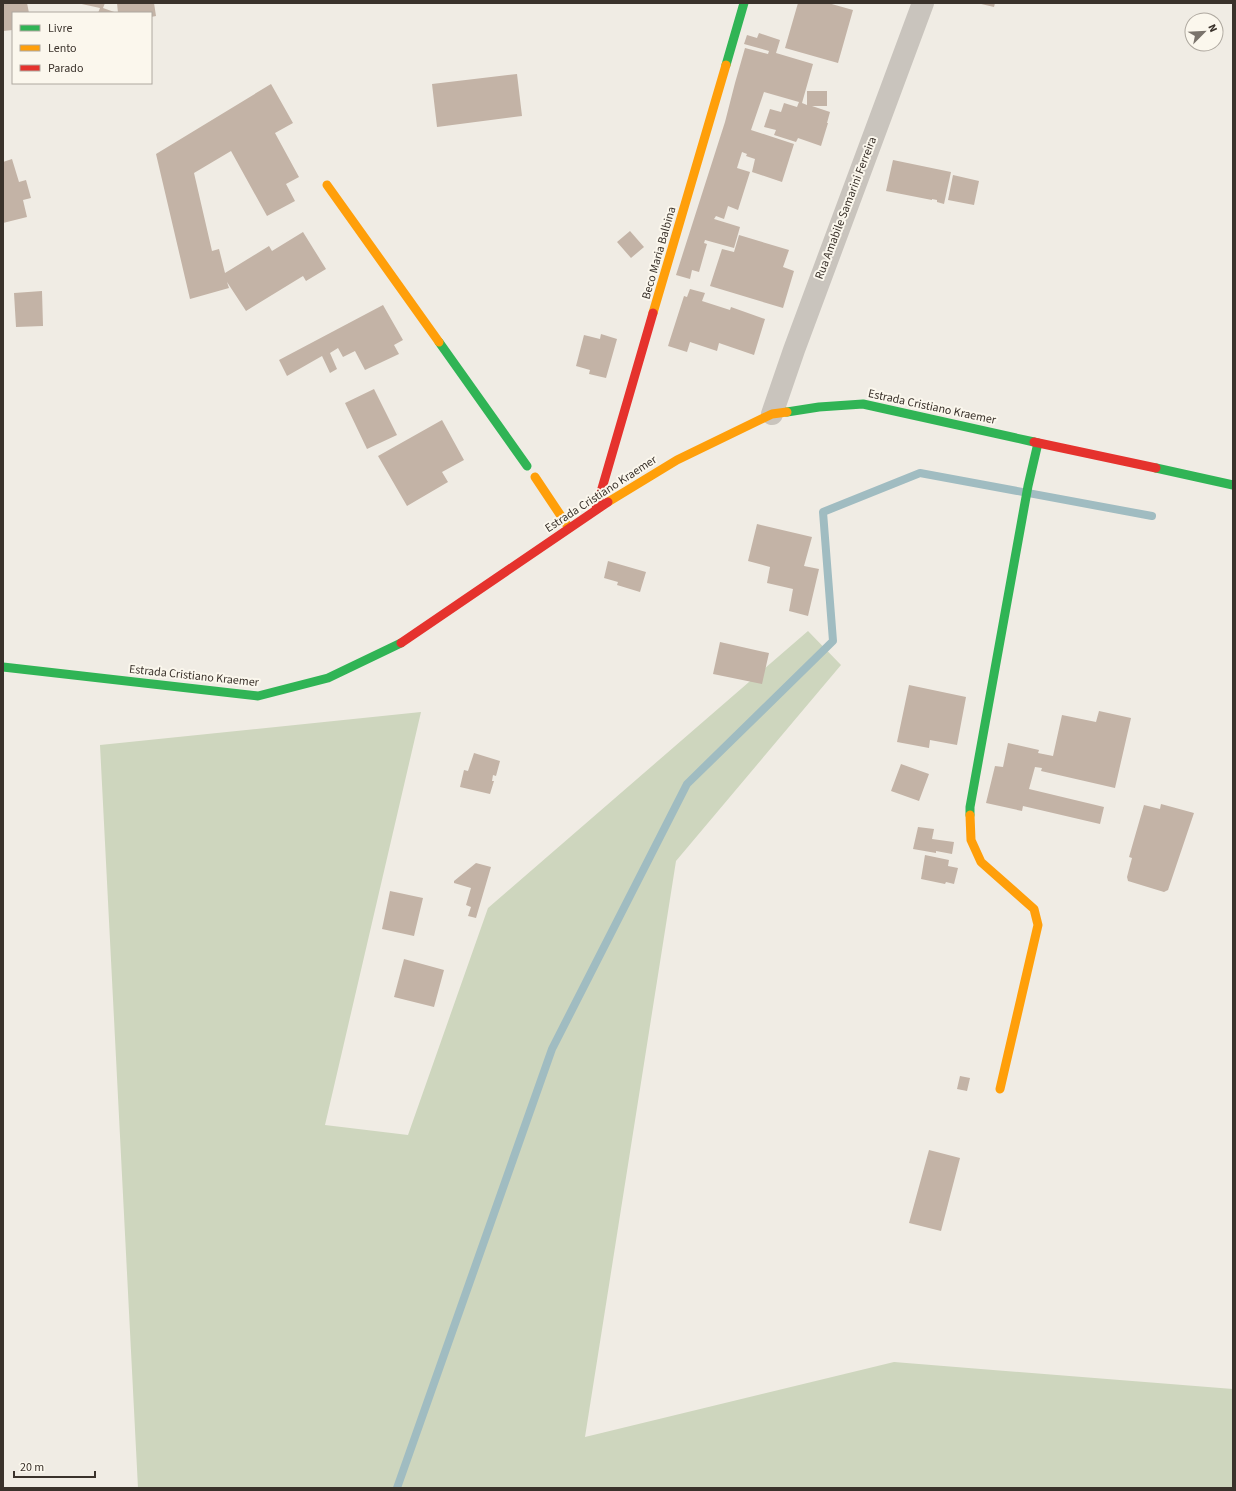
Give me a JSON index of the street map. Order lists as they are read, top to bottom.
{
  "streets": {
    "street": ["Rua Amabile Samarini Ferreira", "Beco Maria Balbina", "Estrada Cristiano Kraemer"]
  },
  "crossings": [
    ["Rua Amabile Samarini Ferreira", "Estrada Cristiano Kraemer"],
    ["Beco Maria Balbina", "Estrada Cristiano Kraemer"]
  ],
  "legend": ["Livre", "Lento", "Parado"],
  "scale_bar": "20 m",
  "north": "top right"
}
